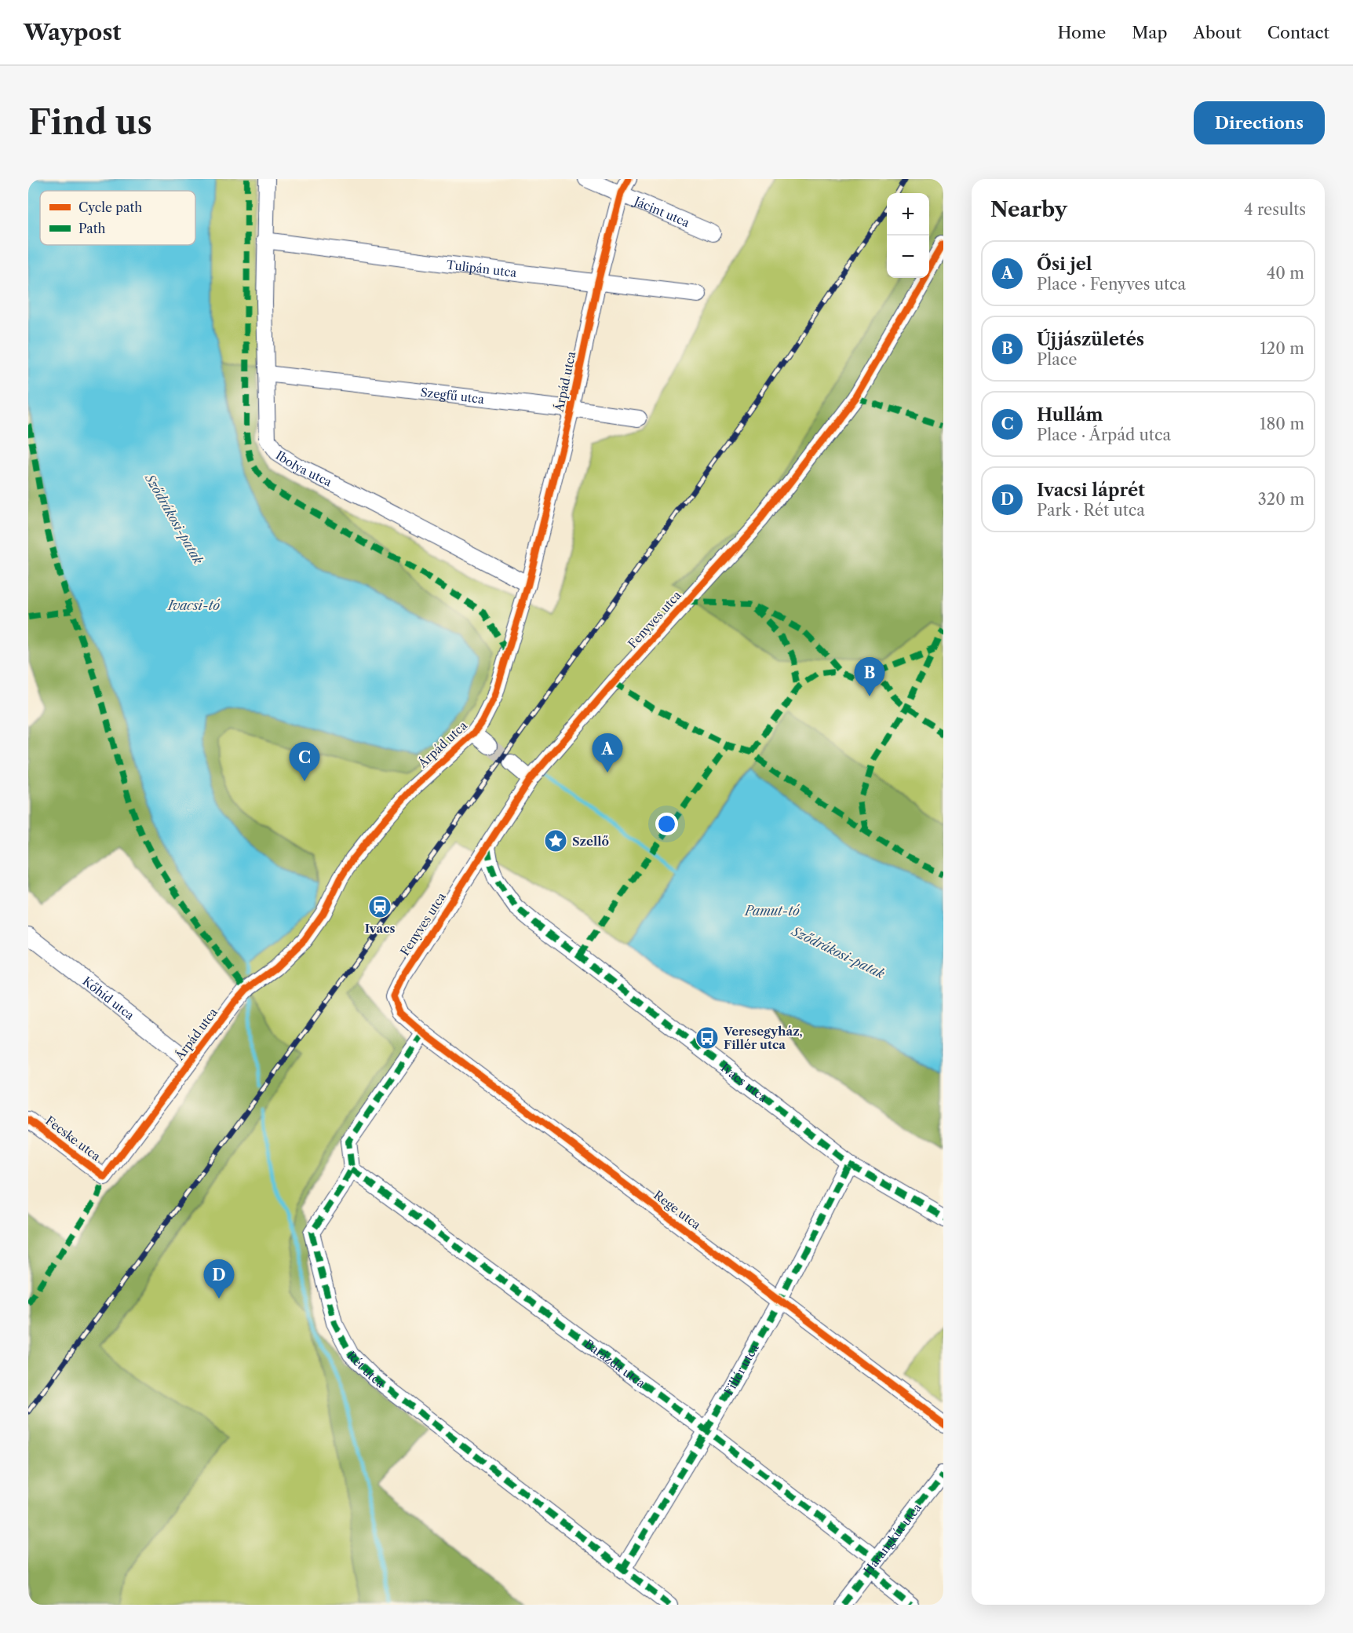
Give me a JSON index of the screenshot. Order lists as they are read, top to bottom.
{
  "streets": {
    "street": [
      "Jácint utca",
      "Tulipán utca",
      "Árpád utca",
      "Szegfű utca",
      "Ibolya utca",
      "Fenyves utca",
      "Kőhíd utca",
      "Ivacs utca",
      "Fecske utca",
      "Rege utca",
      "Barázda utca",
      "Rét utca",
      "Fillér utca",
      "Harangkút utca"
    ]
  },
  "crossings": [
    ["Jácint utca", "Árpád utca"],
    ["Tulipán utca", "Árpád utca"],
    ["Tulipán utca", "Ibolya utca"],
    ["Árpád utca", "Szegfű utca"],
    ["Árpád utca", "Ibolya utca"],
    ["Árpád utca", "Kőhíd utca"],
    ["Árpád utca", "Fecske utca"],
    ["Szegfű utca", "Ibolya utca"],
    ["Fenyves utca", "Ivacs utca"],
    ["Fenyves utca", "Rege utca"],
    ["Ivacs utca", "Fillér utca"],
    ["Rege utca", "Fillér utca"],
    ["Barázda utca", "Rét utca"],
    ["Barázda utca", "Fillér utca"],
    ["Barázda utca", "Harangkút utca"],
    ["Rét utca", "Fillér utca"]
  ],
  "water": ["Sződrákosi-patak", "Ivacsi-tó", "Pamut-tó"],
  "places": {
    "place": ["Szellő"],
    "station": ["Ivacs"],
    "bus stop": ["Veresegyház, Fillér utca"]
  },
  "legend": ["Cycle path", "Path"],
  "page": {
    "header": "Waypost",
    "nav": [
      "Home",
      "Map",
      "About",
      "Contact"
    ],
    "buttons": "Directions",
    "title": "Find us",
    "heading": ["Nearby", "4 results"],
    "map_buttons": ["+", "−"],
    "list": [
      {
        "mark": "A",
        "name": "Ősi jel",
        "note": "Place · Fenyves utca",
        "value": "40 m"
      },
      {
        "mark": "B",
        "name": "Újjászületés",
        "note": "Place",
        "value": "120 m"
      },
      {
        "mark": "C",
        "name": "Hullám",
        "note": "Place · Árpád utca",
        "value": "180 m"
      },
      {
        "mark": "D",
        "name": "Ivacsi láprét",
        "note": "Park · Rét utca",
        "value": "320 m"
      }
    ],
    "pins": [
      "B",
      "A",
      "C",
      "D"
    ]
  }
}
